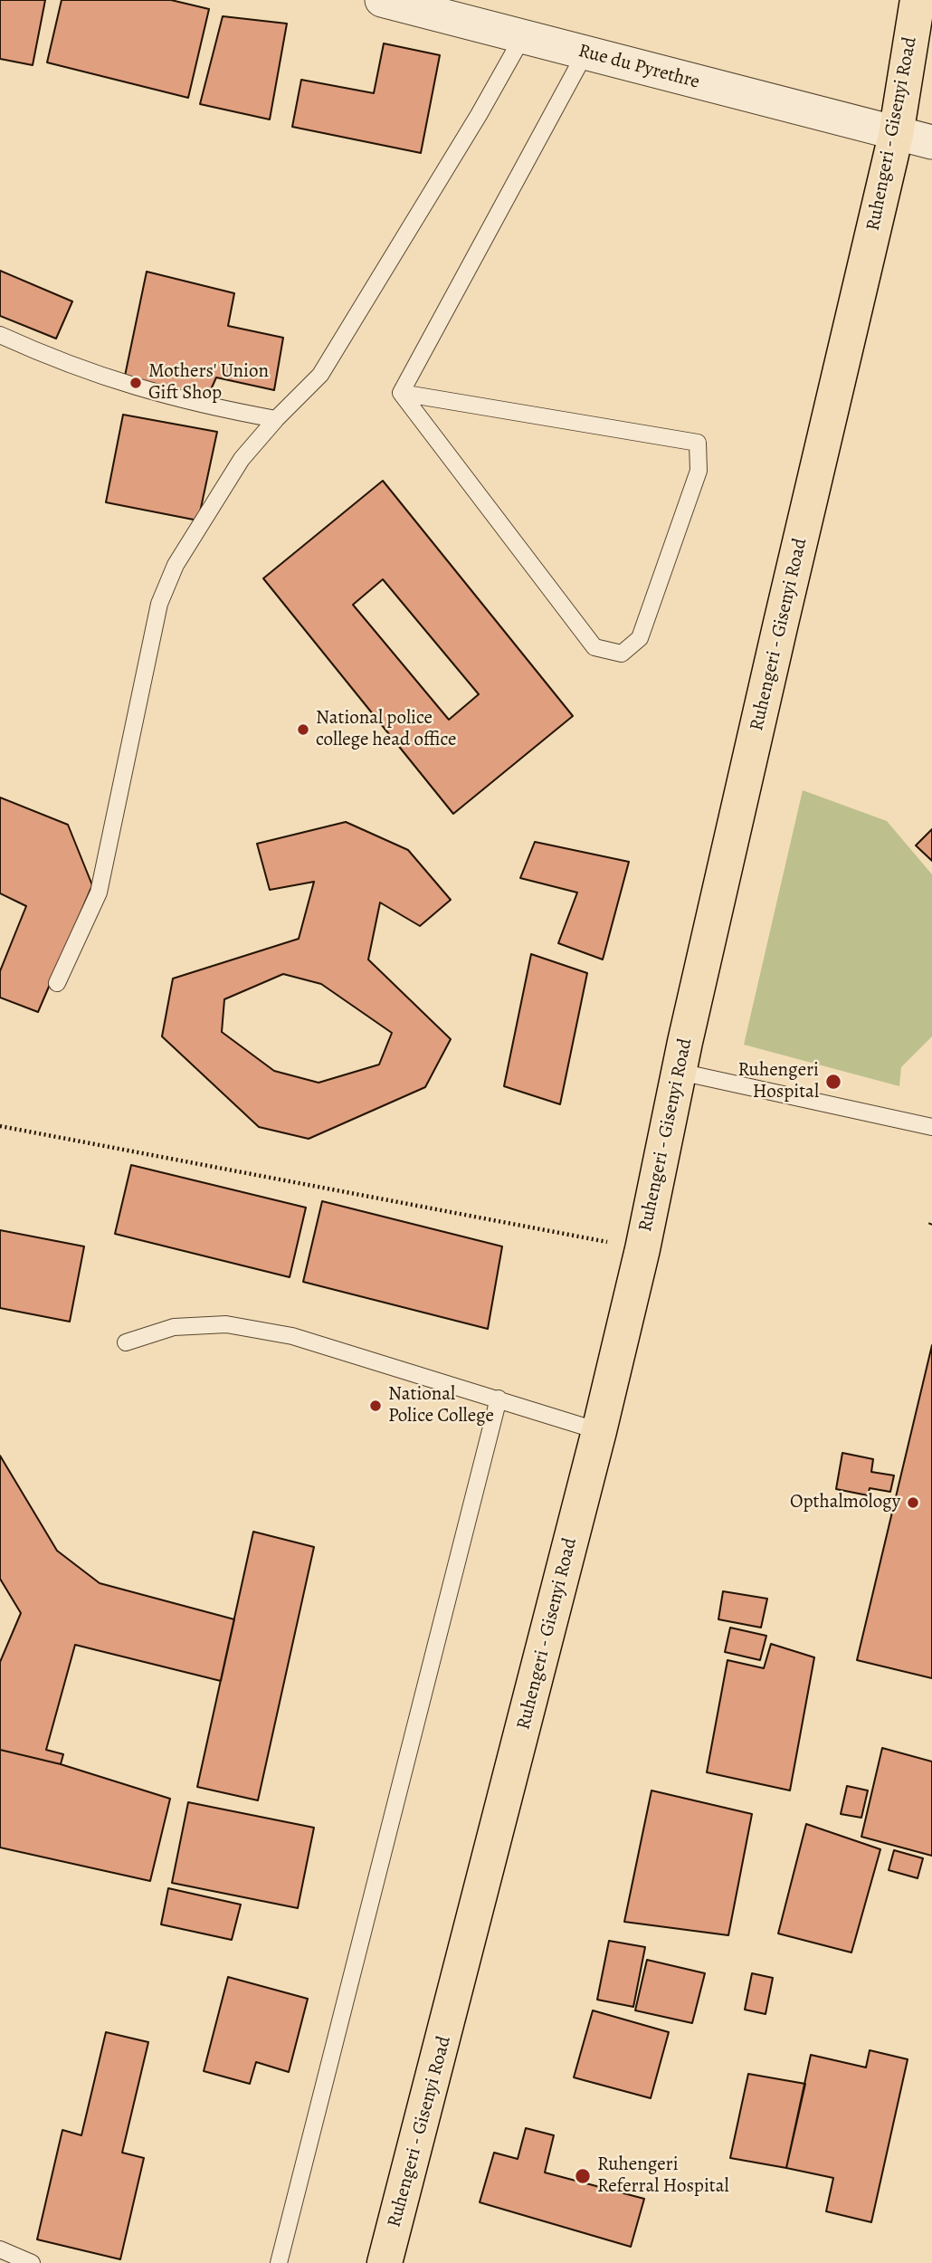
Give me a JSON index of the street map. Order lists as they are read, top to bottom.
{
  "streets": {
    "highway": ["Ruhengeri - Gisenyi Road"],
    "street": ["Rue du Pyrethre"]
  },
  "crossings": [
    ["Rue du Pyrethre", "Ruhengeri - Gisenyi Road"]
  ],
  "places": [
    "Mothers' Union Gift Shop",
    "National police college head office",
    "Ruhengeri Hospital",
    "National Police College",
    "Opthalmology",
    "Ruhengeri Referral Hospital"
  ]
}
